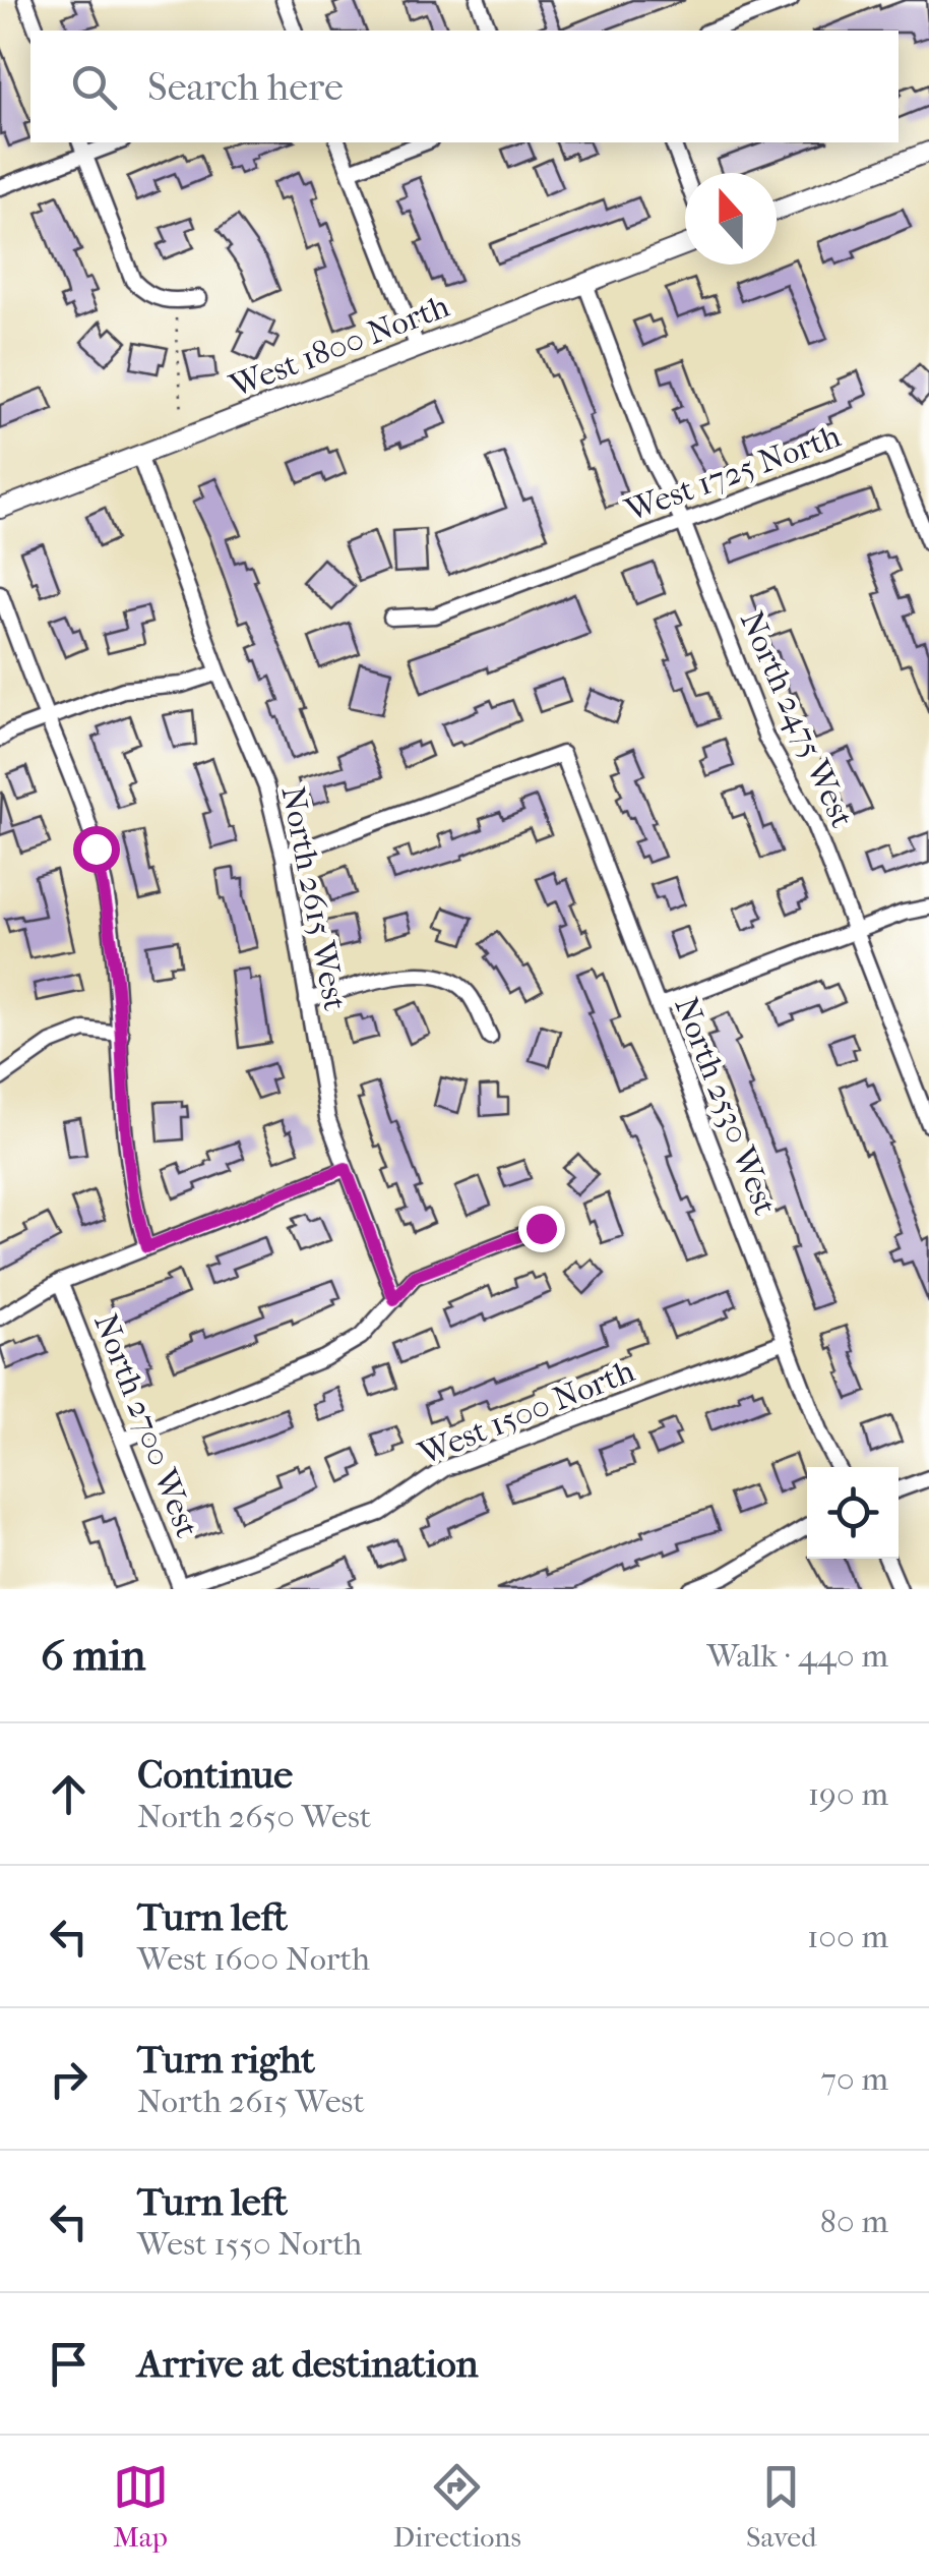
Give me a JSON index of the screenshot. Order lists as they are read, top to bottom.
{
  "streets": {
    "main road": ["West 1800 North"],
    "street": [
      "West 1725 North",
      "North 2475 West",
      "North 2615 West",
      "North 2530 West",
      "West 1500 North",
      "North 2700 West"
    ]
  },
  "crossings": [
    ["West 1800 North", "North 2475 West"],
    ["West 1800 North", "North 2615 West"],
    ["West 1725 North", "North 2475 West"],
    ["North 2615 West", "North 2530 West"],
    ["North 2530 West", "West 1500 North"],
    ["West 1500 North", "North 2700 West"]
  ],
  "north": "top",
  "page": {
    "search": "Search here",
    "heading": ["6 min", "Walk · 440 m"],
    "list": [
      ["Continue", "North 2650 West", "190 m"],
      ["Turn left", "West 1600 North", "100 m"],
      ["Turn right", "North 2615 West", "70 m"],
      ["Turn left", "West 1550 North", "80 m"],
      "Arrive at destination"
    ],
    "nav": ["Map", "Directions", "Saved"]
  }
}
